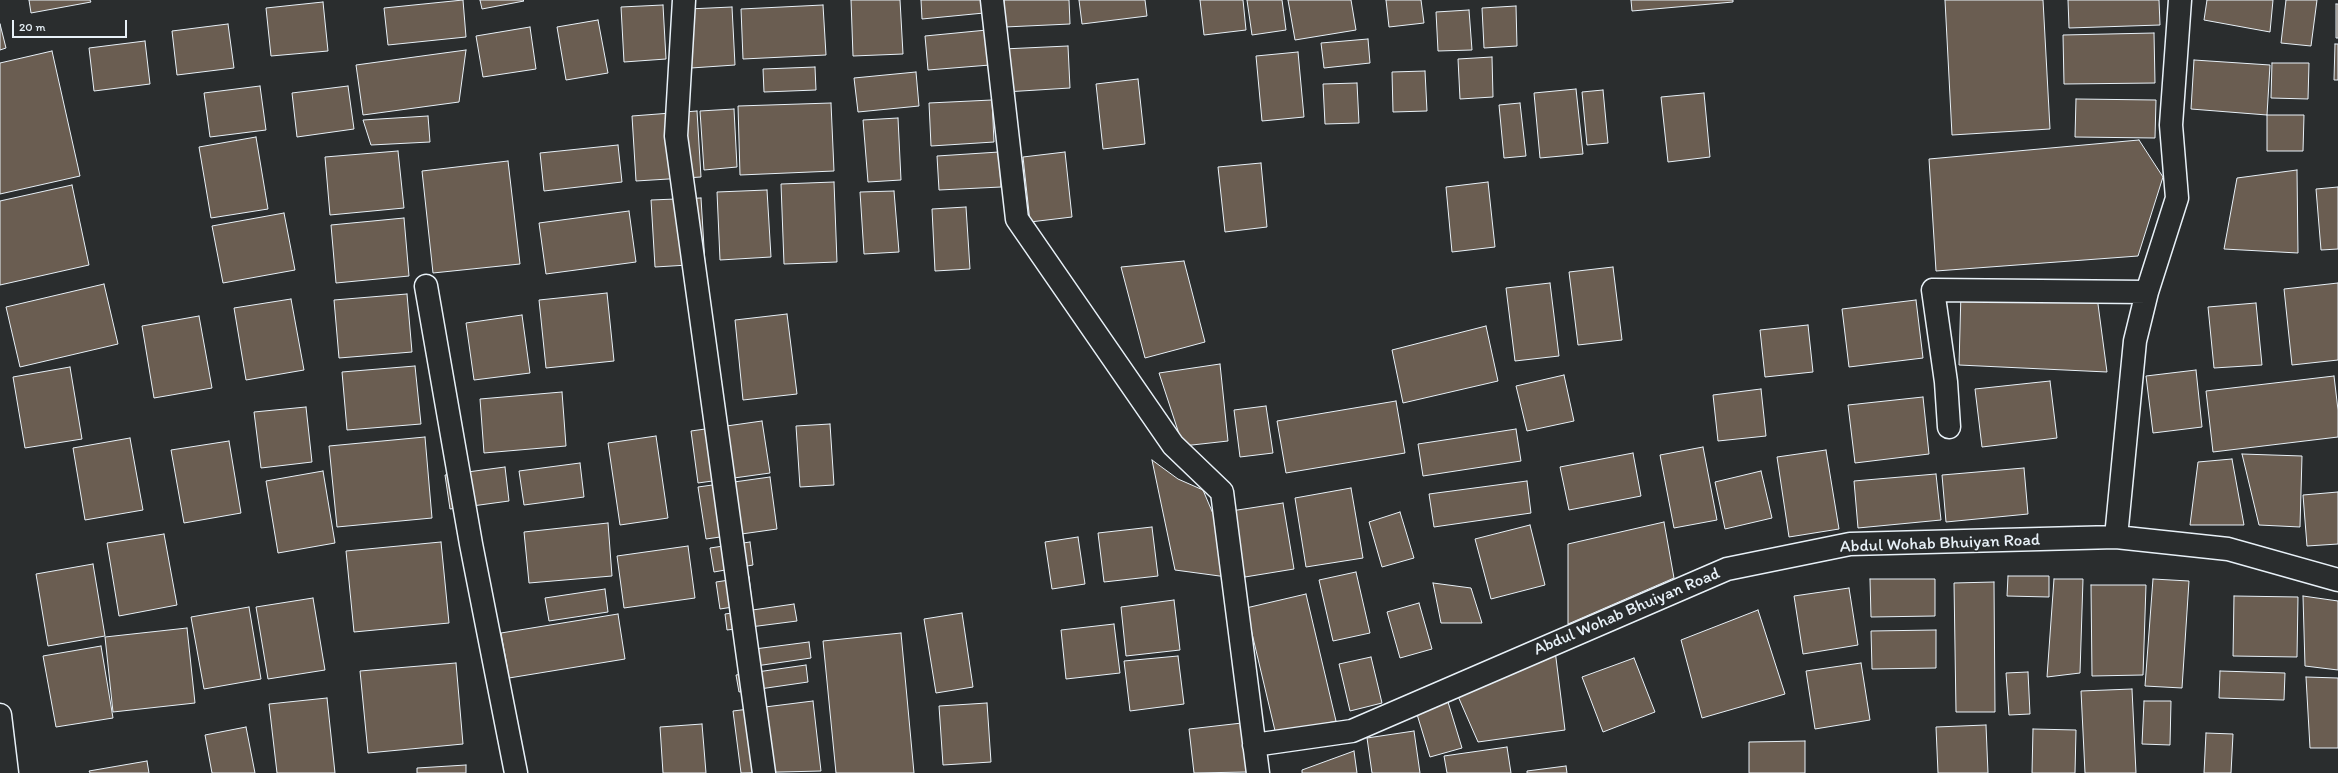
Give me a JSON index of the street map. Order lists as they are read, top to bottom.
{
  "streets": {
    "street": ["Abdul Wohab Bhuiyan Road"]
  },
  "scale_bar": "20 m"
}
